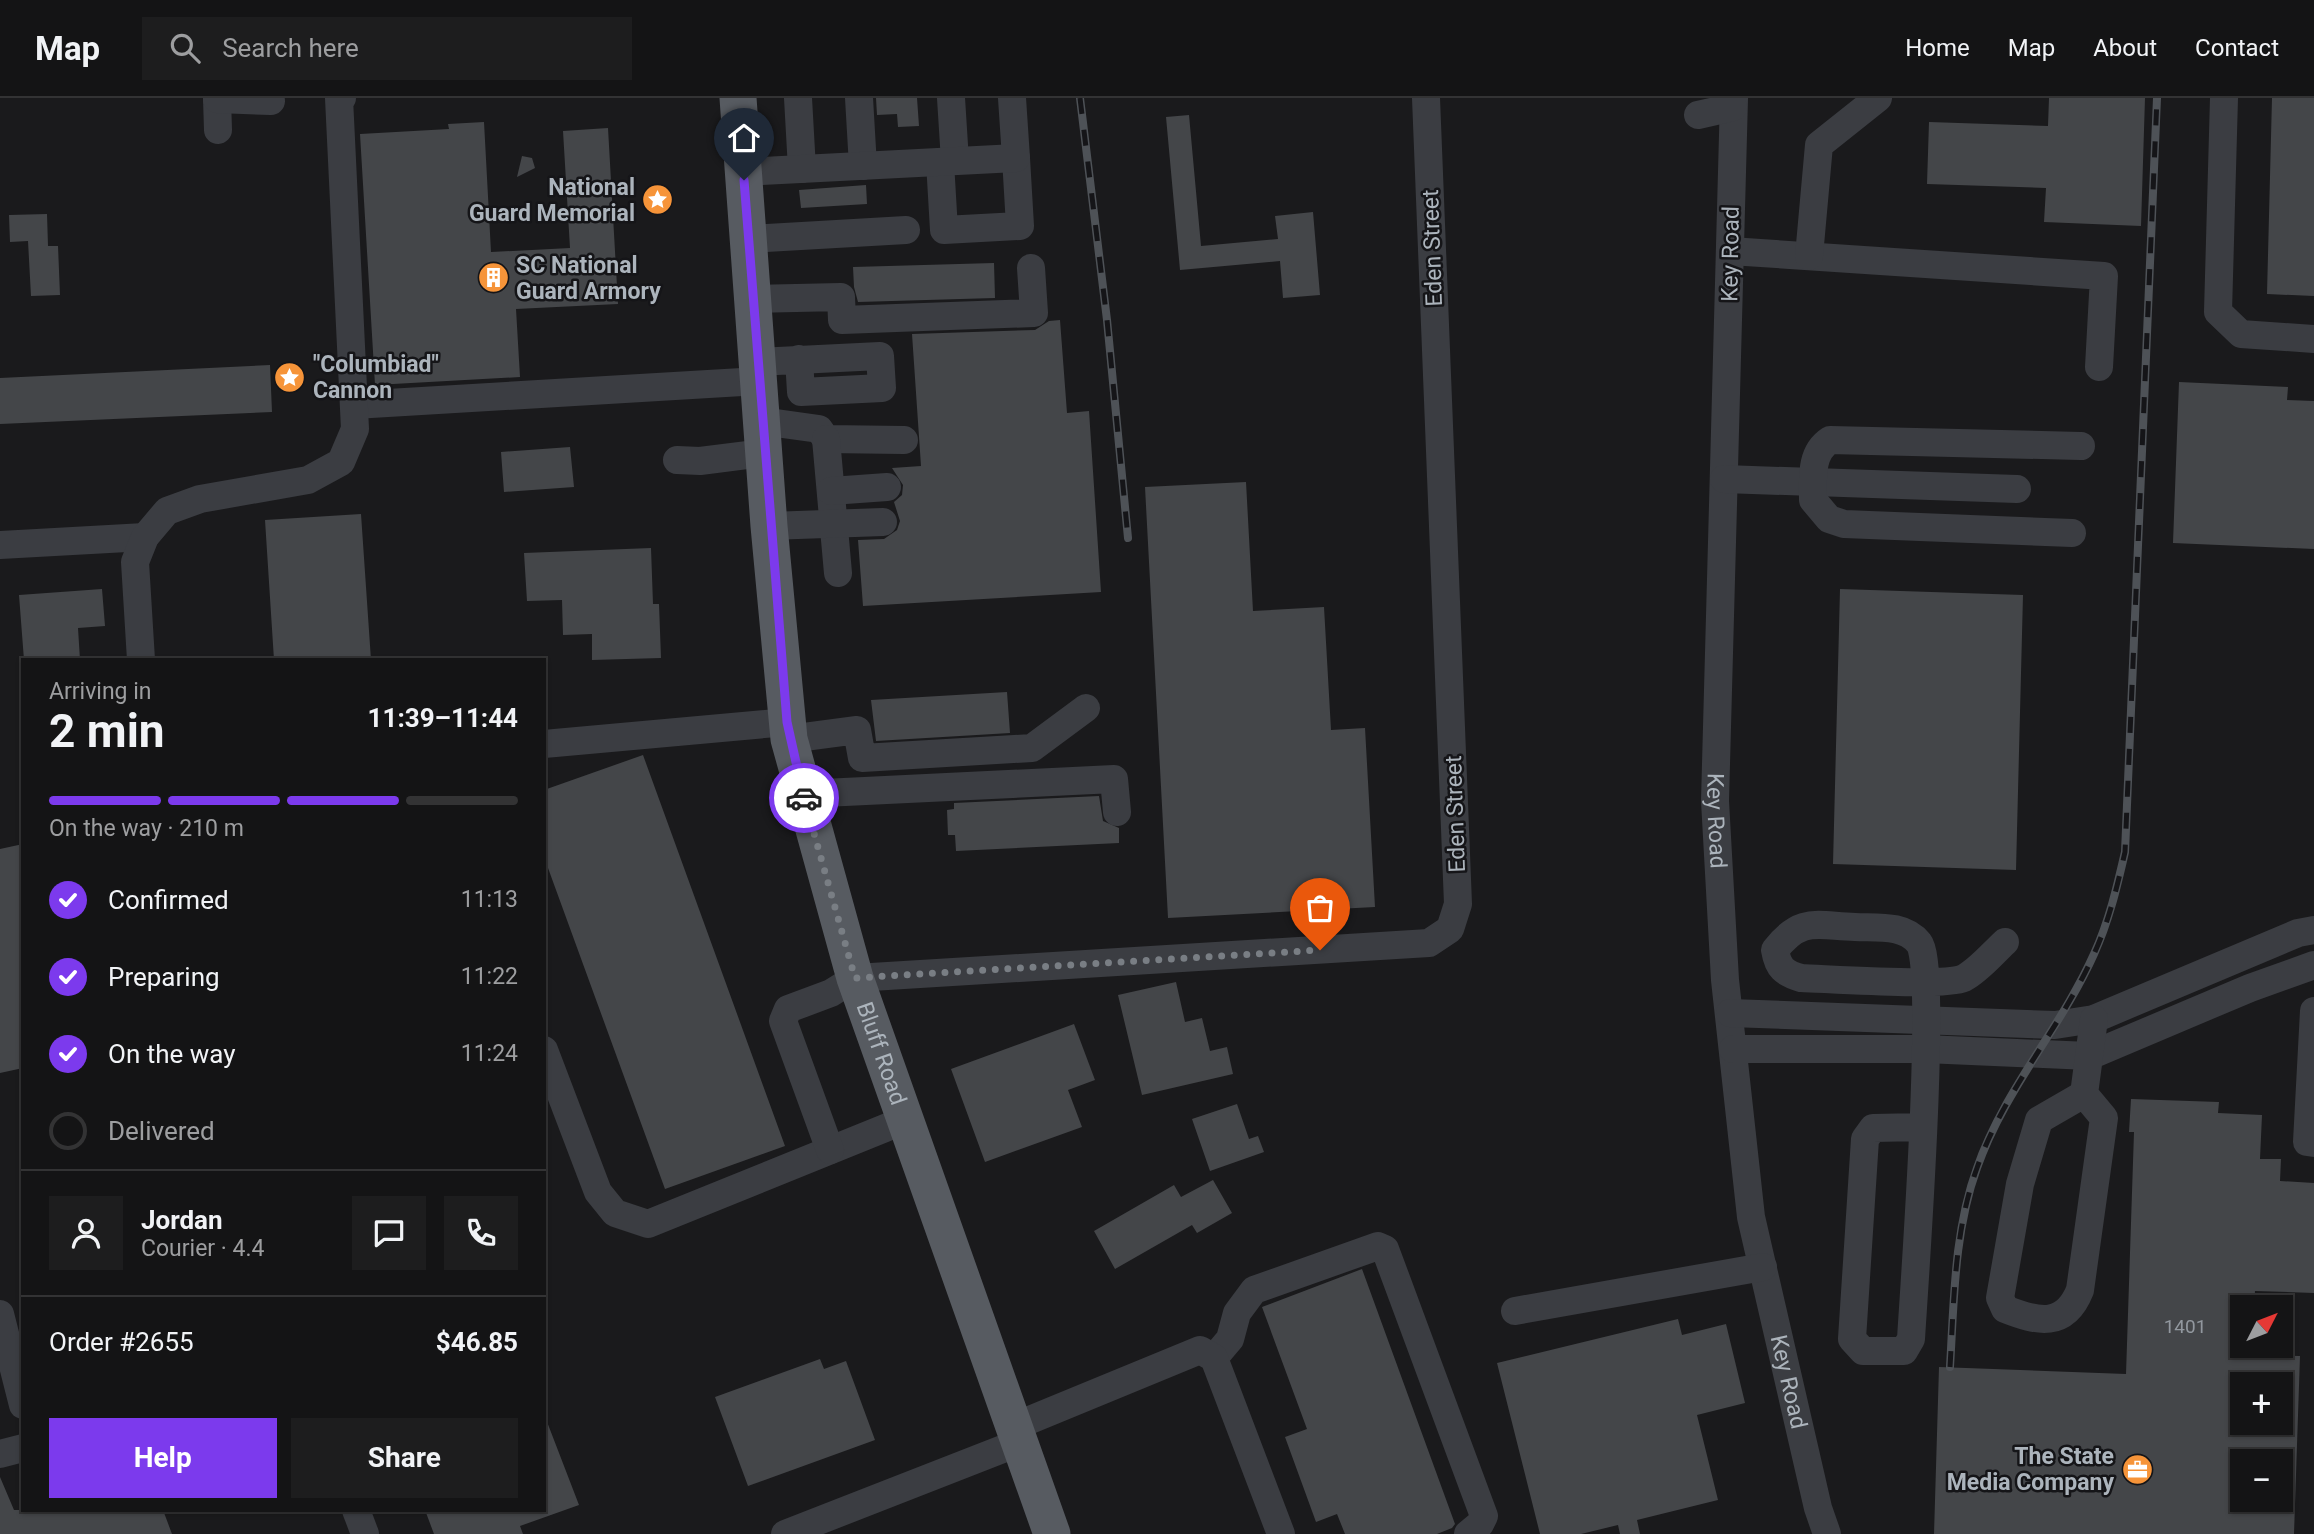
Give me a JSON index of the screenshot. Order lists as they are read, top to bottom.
{
  "streets": {
    "main road": ["Bluff Road"],
    "street": ["Eden Street", "Key Road"]
  },
  "crossings": [
    ["Eden Street", "Bluff Road"]
  ],
  "places": {
    "place": ["National Guard Memorial", "\"Columbiad\" Cannon"],
    "building": ["SC National Guard Armory"],
    "office": ["The State Media Company"]
  },
  "house_numbers": ["1401"],
  "north": "top right",
  "page": {
    "header": "Map",
    "search": "Search here",
    "nav": [
      "Home",
      "Map",
      "About",
      "Contact"
    ],
    "heading": ["2 min", "Arriving in", "11:39–11:44"],
    "panel": [
      "Jordan",
      "Courier · 4.4",
      "Order #2655",
      "$46.85"
    ],
    "bar": "On the way · 210 m",
    "list": [
      ["Confirmed", "11:13"],
      ["Preparing", "11:22"],
      ["On the way", "11:24"],
      "Delivered"
    ],
    "map_buttons": ["+", "−"],
    "buttons": ["Help", "Share"]
  }
}
